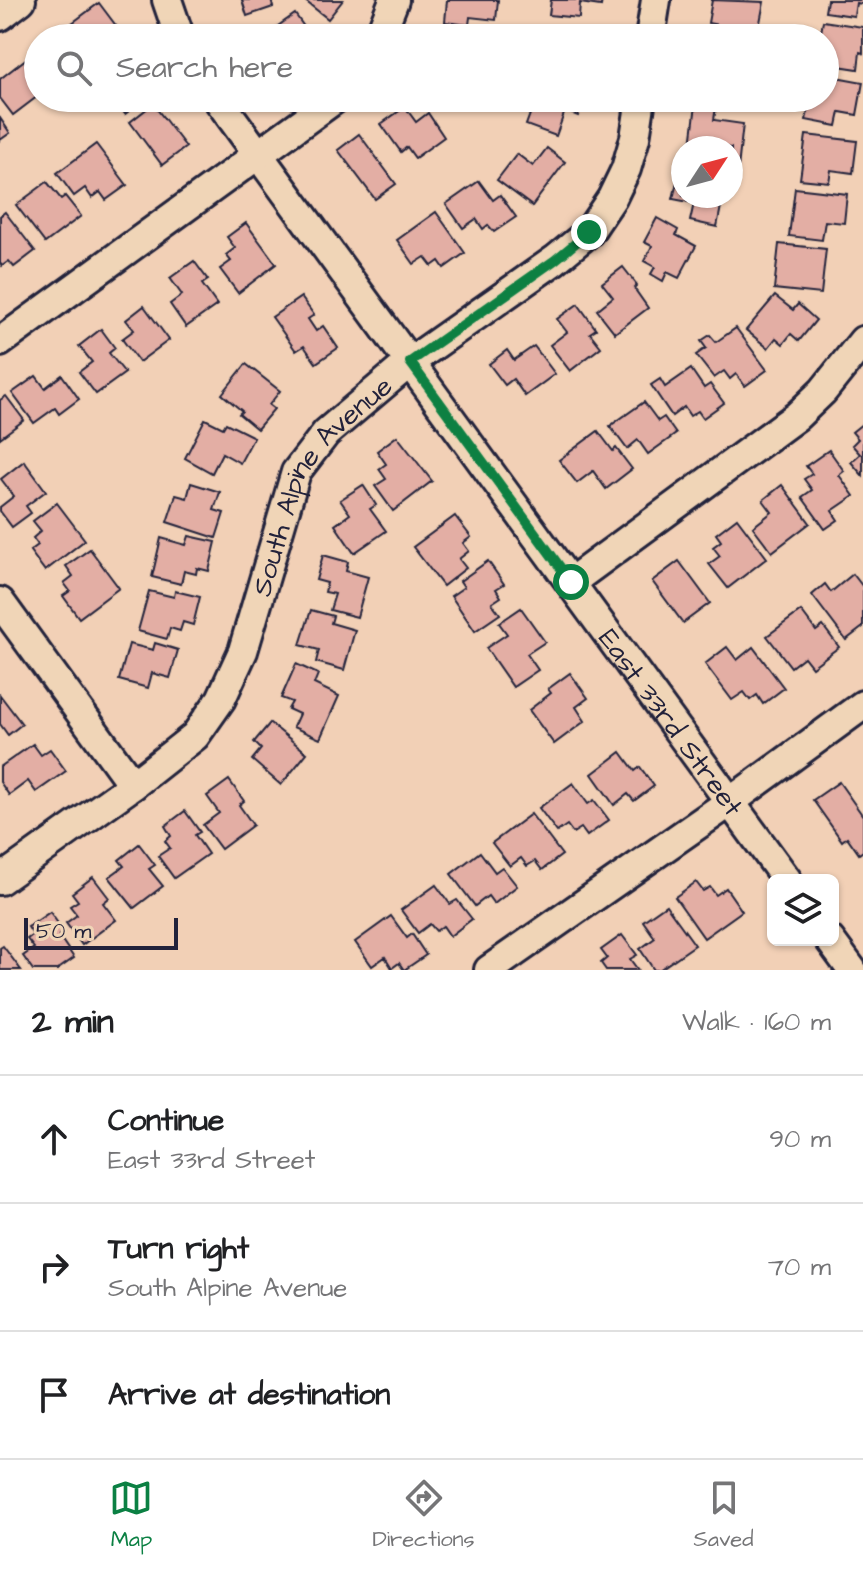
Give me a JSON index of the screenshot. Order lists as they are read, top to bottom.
{
  "streets": {
    "street": ["South Alpine Avenue", "East 33rd Street"]
  },
  "crossings": [
    ["South Alpine Avenue", "East 33rd Street"]
  ],
  "scale_bar": "50 m",
  "north": "top right",
  "page": {
    "search": "Search here",
    "scale": "50 m",
    "heading": ["2 min", "Walk · 160 m"],
    "list": [
      ["Continue", "East 33rd Street", "90 m"],
      ["Turn right", "South Alpine Avenue", "70 m"],
      "Arrive at destination"
    ],
    "nav": ["Map", "Directions", "Saved"]
  }
}
